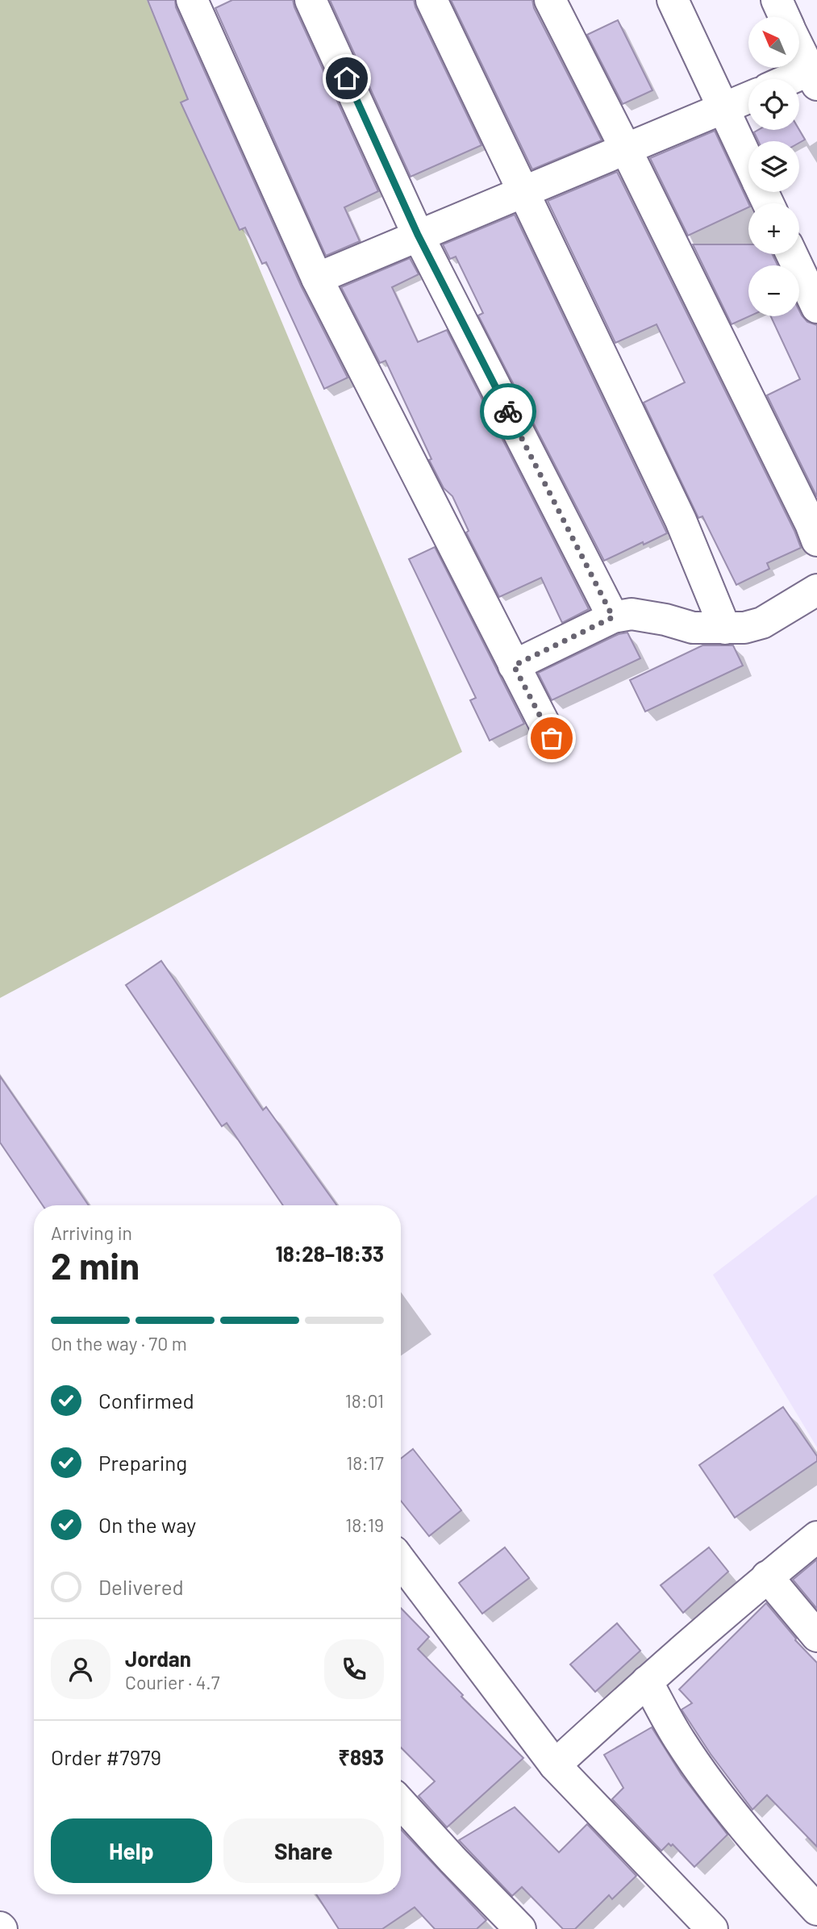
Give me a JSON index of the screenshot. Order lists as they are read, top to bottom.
{
  "north": "top left",
  "page": {
    "map_buttons": ["+", "−"],
    "heading": ["2 min", "Arriving in", "18:28–18:33"],
    "panel": [
      "Jordan",
      "Courier · 4.7",
      "Order #7979",
      "₹893"
    ],
    "bar": "On the way · 70 m",
    "list": [
      ["Confirmed", "18:01"],
      ["Preparing", "18:17"],
      ["On the way", "18:19"],
      "Delivered"
    ],
    "buttons": ["Help", "Share"]
  }
}
